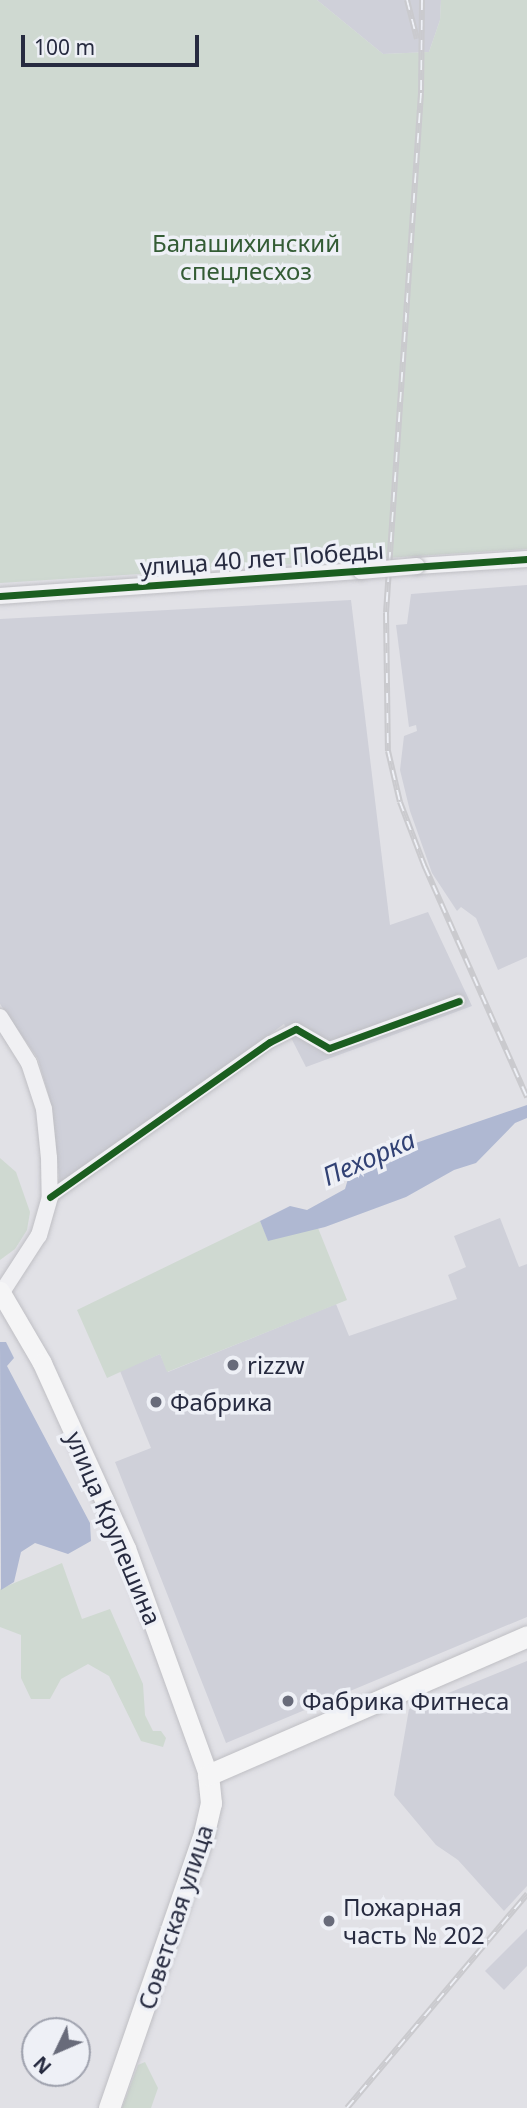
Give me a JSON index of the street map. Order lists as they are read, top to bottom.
{
  "streets": {
    "main road": ["улица Крупешина", "Советская улица"],
    "street": ["улица 40 лет Победы"]
  },
  "crossings": [
    ["улица Крупешина", "Советская улица"]
  ],
  "water": ["Пехорка"],
  "parks": ["Балашихинский спецлесхоз"],
  "places": [
    "rizzw",
    "Фабрика",
    "Фабрика Фитнеса",
    "Пожарная часть № 202"
  ],
  "scale_bar": "100 m",
  "north": "bottom left"
}
